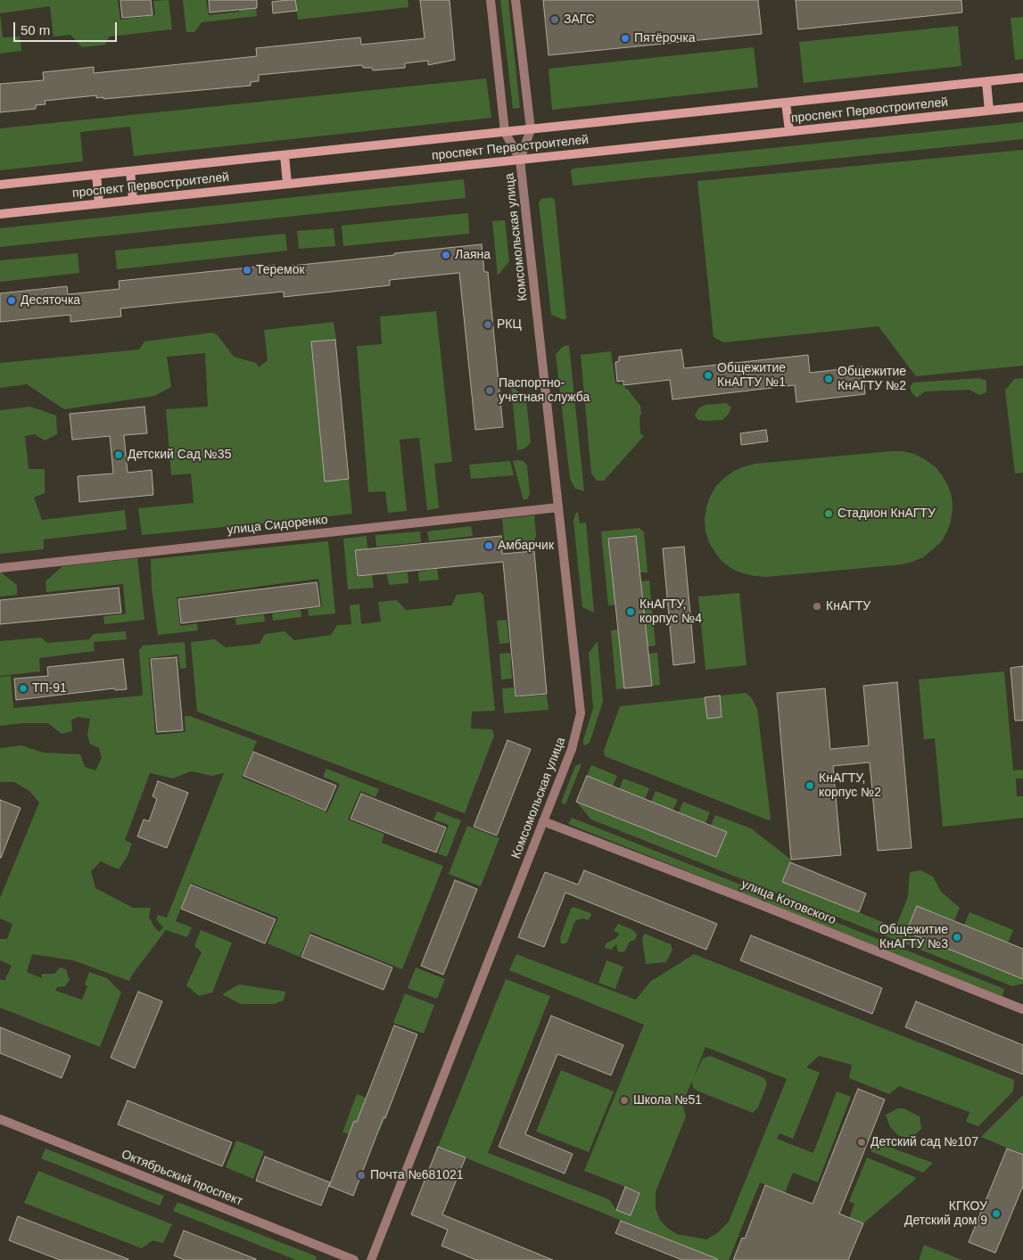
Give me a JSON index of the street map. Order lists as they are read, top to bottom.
{
  "streets": {
    "main road": ["проспект Первостроителей"],
    "street": [
      "Комсомольская улица",
      "улица Сидоренко",
      "улица Котовского",
      "Октябрьский проспект"
    ]
  },
  "crossings": [
    ["проспект Первостроителей", "Комсомольская улица"],
    ["Комсомольская улица", "улица Сидоренко"],
    ["Комсомольская улица", "улица Котовского"]
  ],
  "places": [
    "ЗАГС",
    "Пятёрочка",
    "Лаяна",
    "Теремок",
    "Десяточка",
    "РКЦ",
    "Общежитие КнАГТУ №1",
    "Общежитие КнАГТУ №2",
    "Паспортно- учетная служба",
    "Детский Сад №35",
    "Стадион КнАГТУ",
    "Амбарчик",
    "КнАГТУ",
    "КнАГТУ, корпус №4",
    "ТП-91",
    "КнАГТУ, корпус №2",
    "Общежитие КнАГТУ №3",
    "Школа №51",
    "Детский сад №107",
    "Почта №681021",
    "КГКОУ Детский дом 9"
  ],
  "scale_bar": "50 m"
}
